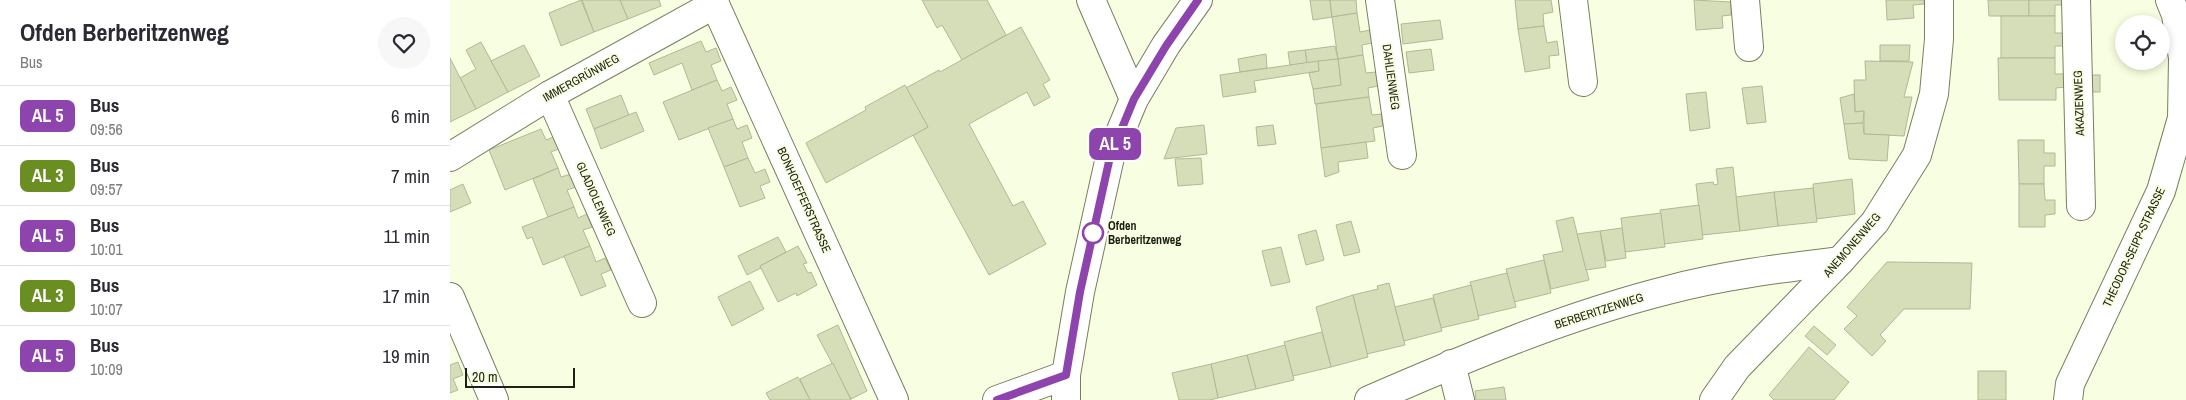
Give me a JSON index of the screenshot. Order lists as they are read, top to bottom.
{
  "streets": {
    "street": [
      "DAHLIENWEG",
      "IMMERGRÜNWEG",
      "AKAZIENWEG",
      "GLADIOLENWEG",
      "BONHOEFFERSTRASSE",
      "ANEMONENWEG",
      "THEODOR-SEIPP-STRASSE",
      "BERBERITZENWEG"
    ]
  },
  "crossings": [
    ["IMMERGRÜNWEG", "GLADIOLENWEG"],
    ["IMMERGRÜNWEG", "BONHOEFFERSTRASSE"],
    ["ANEMONENWEG", "BERBERITZENWEG"]
  ],
  "places": ["Ofden Berberitzenweg"],
  "scale_bar": "20 m",
  "page": {
    "heading": ["Ofden Berberitzenweg", "Bus"],
    "on_map": "AL 5",
    "list": [
      {
        "mark": "AL 5",
        "name": "Bus",
        "note": "09:56",
        "value": "6 min"
      },
      {
        "mark": "AL 3",
        "name": "Bus",
        "note": "09:57",
        "value": "7 min"
      },
      {
        "mark": "AL 5",
        "name": "Bus",
        "note": "10:01",
        "value": "11 min"
      },
      {
        "mark": "AL 3",
        "name": "Bus",
        "note": "10:07",
        "value": "17 min"
      },
      {
        "mark": "AL 5",
        "name": "Bus",
        "note": "10:09",
        "value": "19 min"
      }
    ],
    "scale": "20 m"
  }
}
